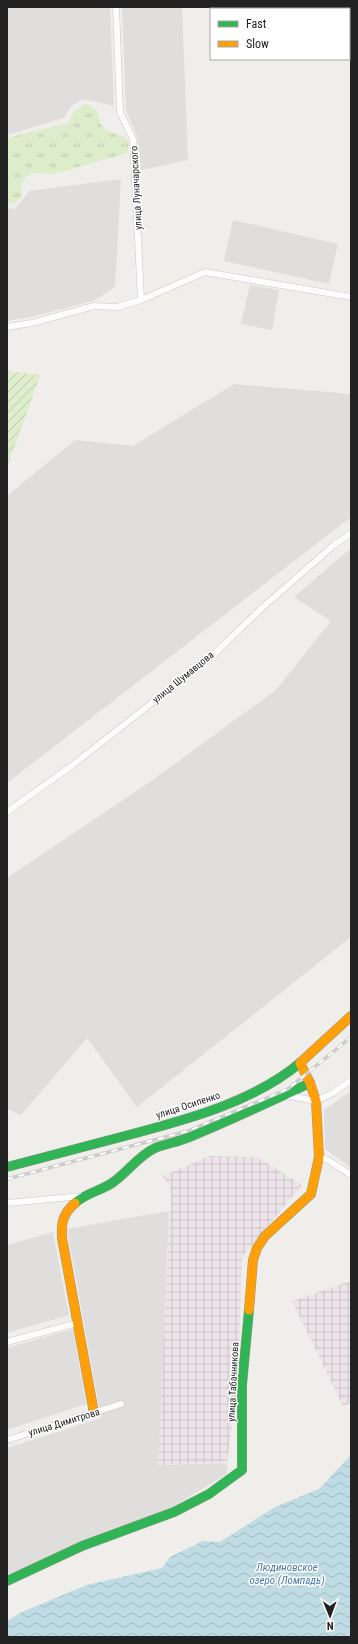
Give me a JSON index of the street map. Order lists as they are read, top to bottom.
{
  "streets": {
    "street": [
      "улица Луначарского",
      "улица Шумавцова",
      "улица Осипенко",
      "улица Табачникова",
      "улица Димитрова"
    ]
  },
  "crossings": [
    ["улица Осипенко", "улица Табачникова"]
  ],
  "water": ["Людиновское озеро (Ломпадь)"],
  "legend": ["Fast", "Slow"],
  "north": "bottom"
}
